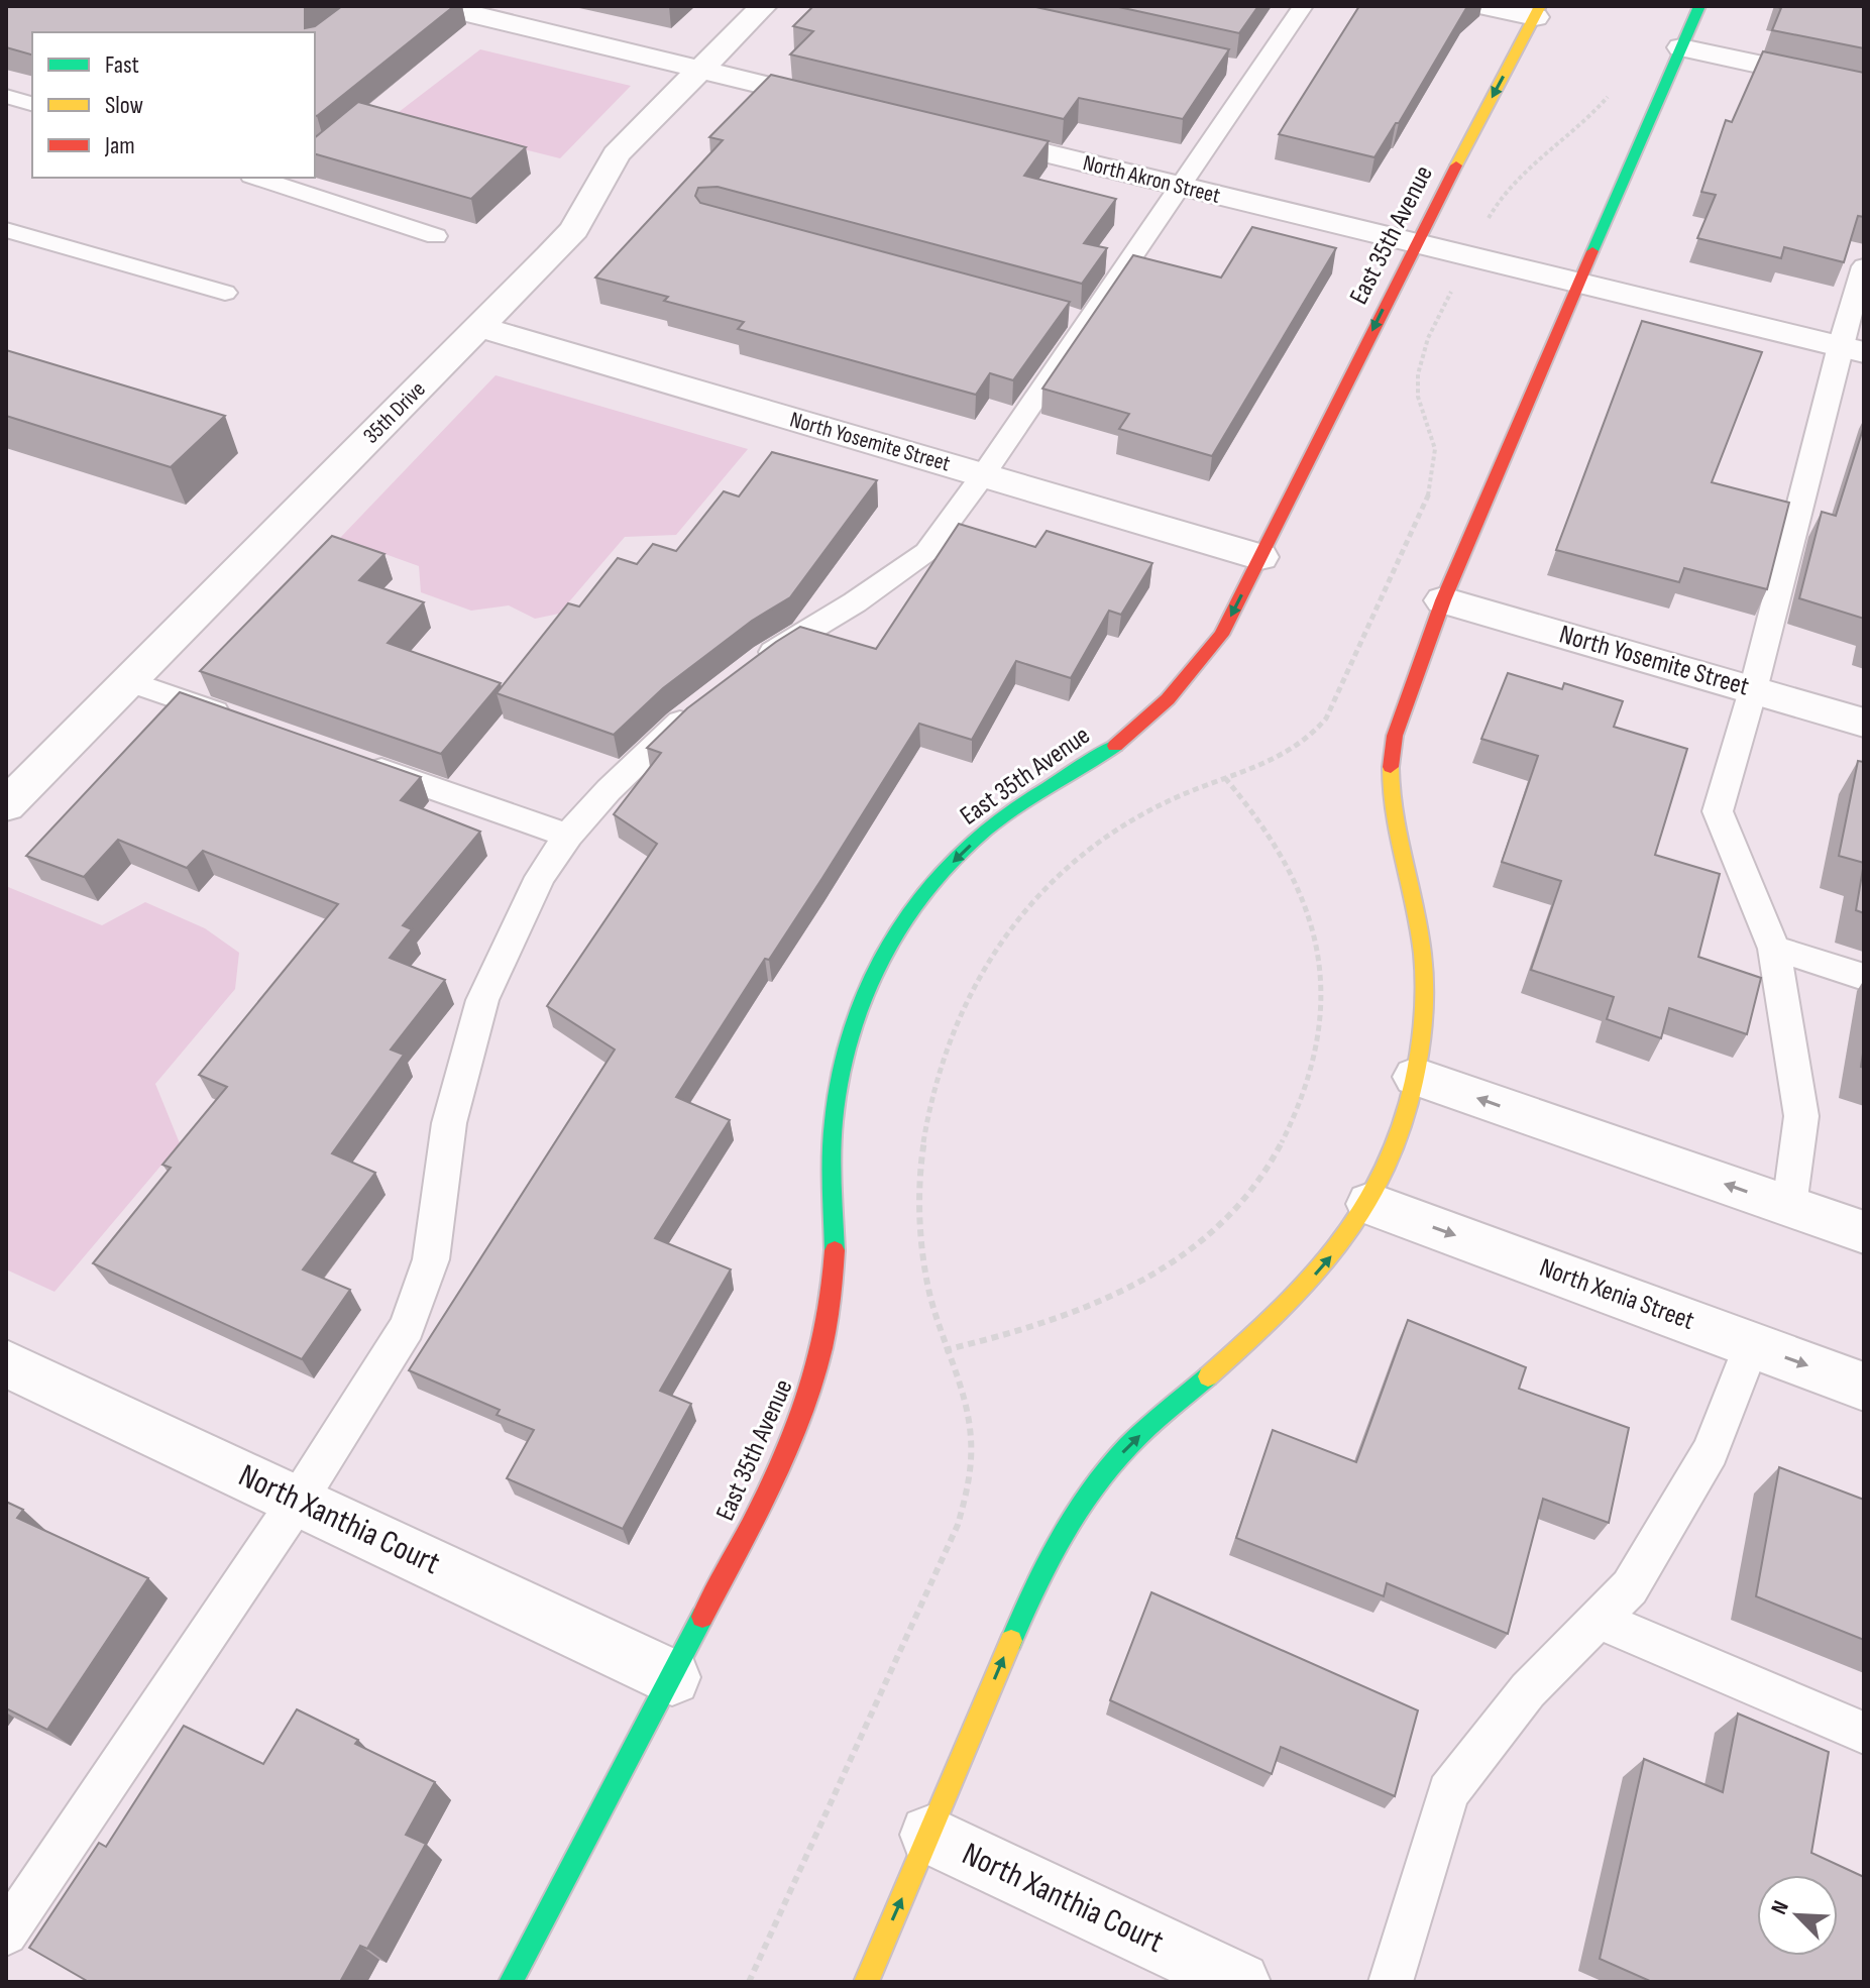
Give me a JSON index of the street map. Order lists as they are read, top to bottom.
{
  "streets": {
    "street": [
      "North Akron Street",
      "East 35th Avenue",
      "35th Drive",
      "North Yosemite Street",
      "North Xenia Street",
      "North Xanthia Court"
    ]
  },
  "crossings": [
    ["North Akron Street", "East 35th Avenue"],
    ["East 35th Avenue", "North Yosemite Street"],
    ["East 35th Avenue", "North Xanthia Court"],
    ["35th Drive", "North Yosemite Street"]
  ],
  "one_way": ["East 35th Avenue"],
  "legend": ["Fast", "Slow", "Jam"],
  "north": "top left"
}
